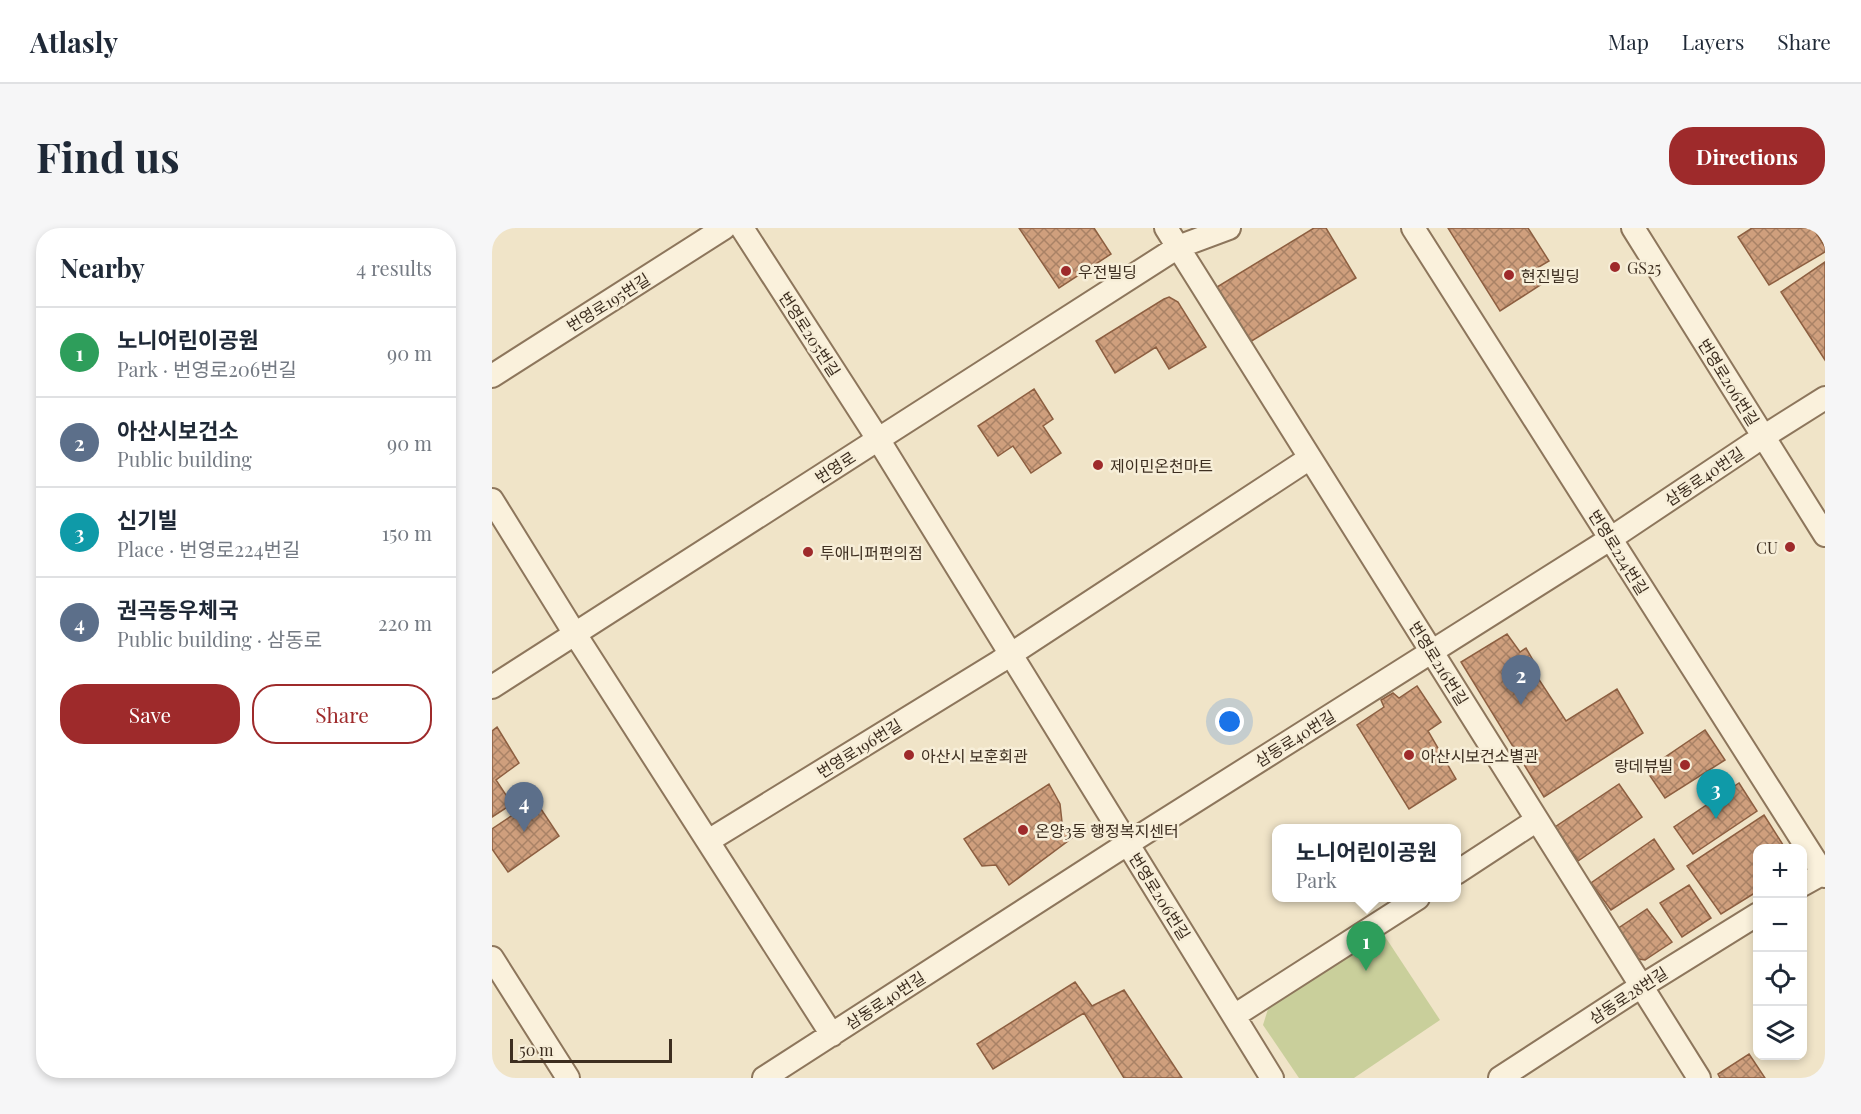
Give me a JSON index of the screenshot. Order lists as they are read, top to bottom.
{
  "streets": {
    "street": [
      "번영로195번길",
      "번영로205번길",
      "번영로206번길",
      "번영로",
      "삼동로40번길",
      "번영로224번길",
      "번영로216번길",
      "번영로196번길",
      "삼동로28번길"
    ]
  },
  "crossings": [
    ["번영로205번길", "번영로206번길"],
    ["번영로205번길", "번영로"],
    ["번영로206번길", "번영로"],
    ["번영로206번길", "삼동로40번길"],
    ["번영로206번길", "번영로196번길"],
    ["번영로", "번영로216번길"],
    ["삼동로40번길", "번영로224번길"],
    ["삼동로40번길", "번영로216번길"],
    ["번영로216번길", "삼동로28번길"]
  ],
  "places": [
    "GS25",
    "우전빌딩",
    "현진빌딩",
    "제이민온천마트",
    "CU",
    "투애니퍼편의점",
    "아산시 보훈회관",
    "아산시보건소별관",
    "랑데뷰빌",
    "온양3동 행정복지센터"
  ],
  "scale_bar": "50 m",
  "page": {
    "header": "Atlasly",
    "nav": ["Map", "Layers", "Share"],
    "buttons": [
      "Directions",
      ["Save", "Share"]
    ],
    "title": "Find us",
    "heading": ["Nearby", "4 results"],
    "list": [
      {
        "mark": "1",
        "name": "노니어린이공원",
        "note": "Park · 번영로206번길",
        "value": "90 m"
      },
      {
        "mark": "2",
        "name": "아산시보건소",
        "note": "Public building",
        "value": "90 m"
      },
      {
        "mark": "3",
        "name": "신기빌",
        "note": "Place · 번영로224번길",
        "value": "150 m"
      },
      {
        "mark": "4",
        "name": "권곡동우체국",
        "note": "Public building · 삼동로",
        "value": "220 m"
      }
    ],
    "pins": [
      "2",
      "3",
      "4",
      "1"
    ],
    "popup": ["노니어린이공원", "Park"],
    "map_buttons": ["+", "−"],
    "scale": "50 m"
  }
}
